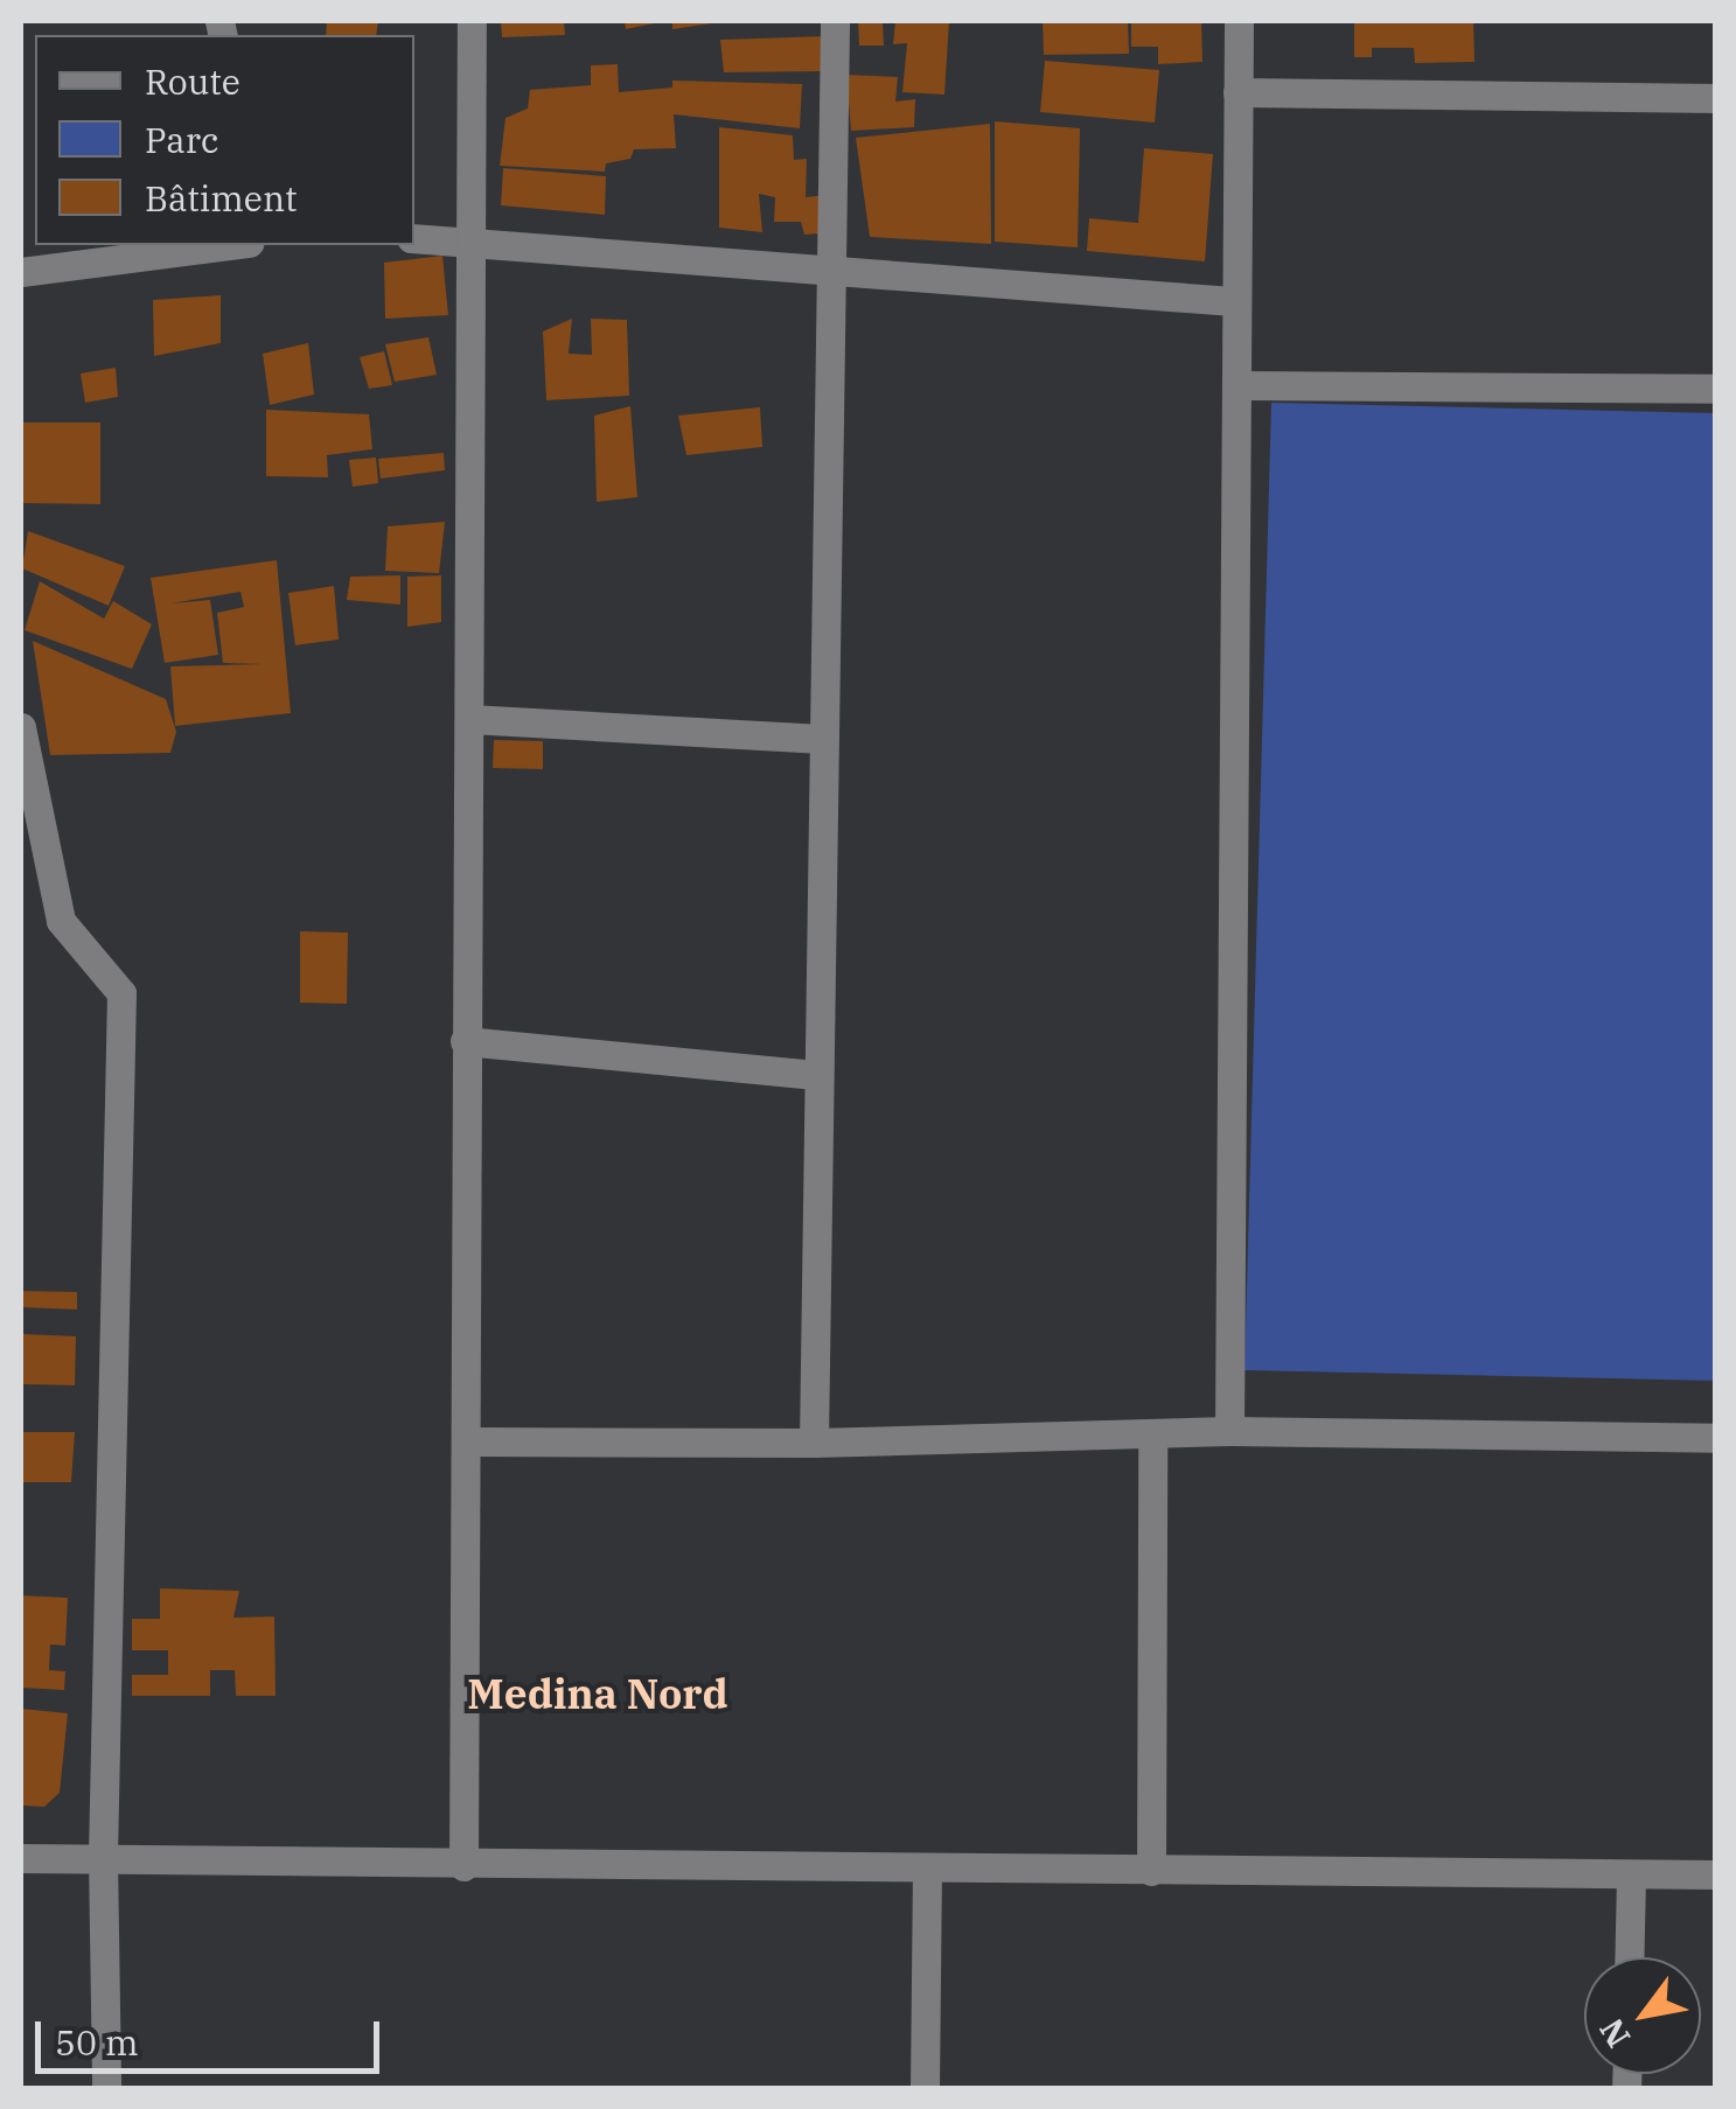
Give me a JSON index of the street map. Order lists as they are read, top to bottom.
{
  "districts": ["Medina Nord"],
  "legend": ["Route", "Parc", "Bâtiment"],
  "scale_bar": "50 m",
  "north": "bottom left"
}
